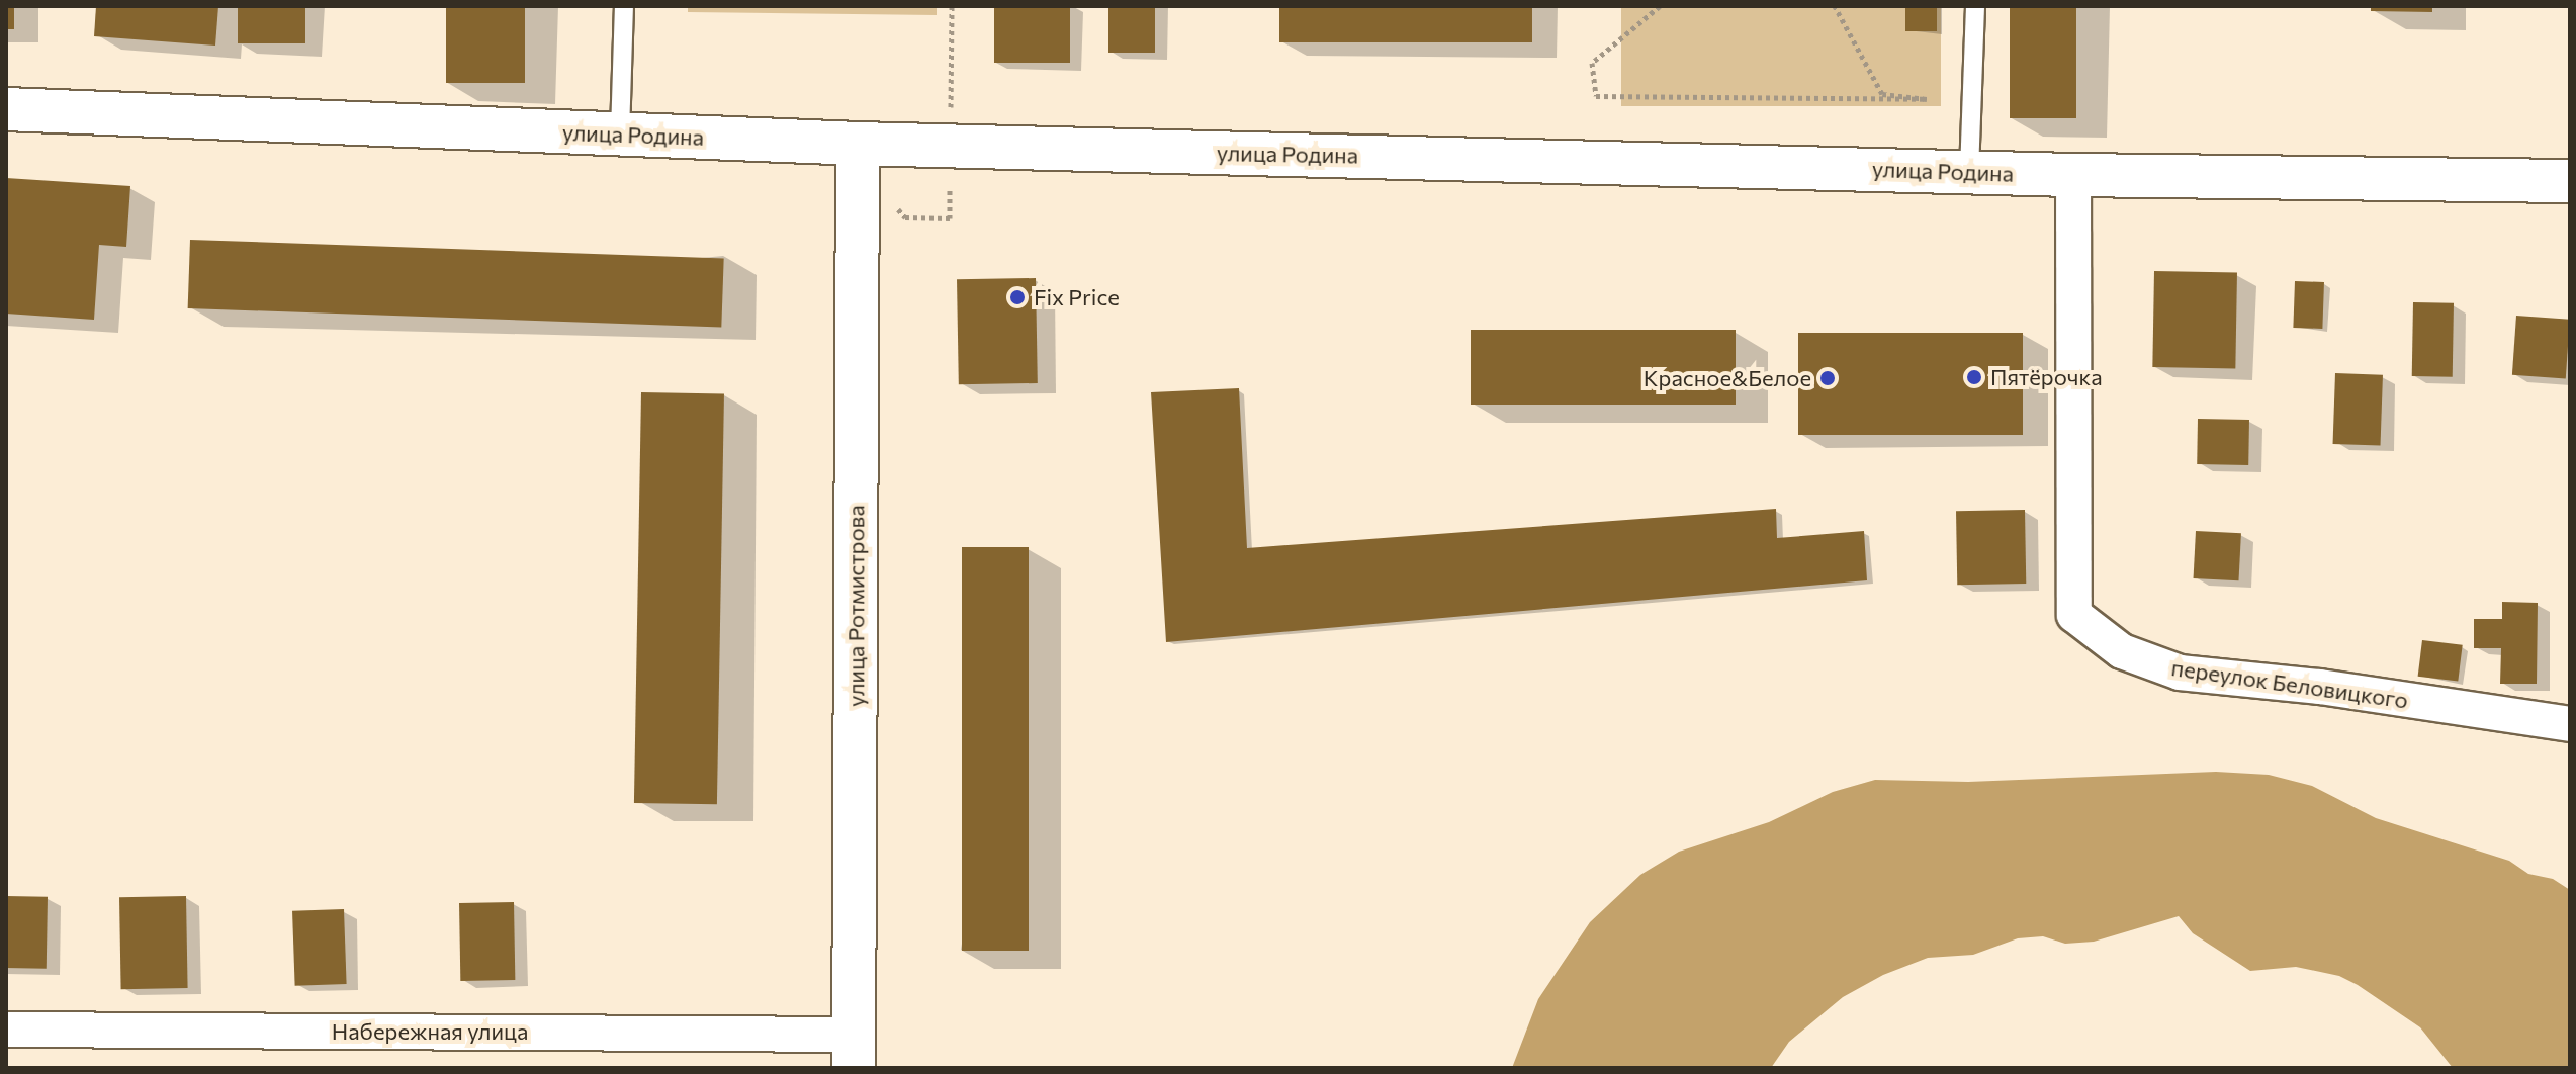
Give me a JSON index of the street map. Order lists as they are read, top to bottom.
{
  "streets": {
    "street": [
      "улица Родина",
      "улица Ротмистрова",
      "переулок Беловицкого",
      "Набережная улица"
    ]
  },
  "crossings": [
    ["улица Родина", "улица Ротмистрова"],
    ["улица Родина", "переулок Беловицкого"],
    ["улица Ротмистрова", "Набережная улица"]
  ],
  "places": ["Fix Price", "Пятёрочка", "Красное&Белое"]
}
